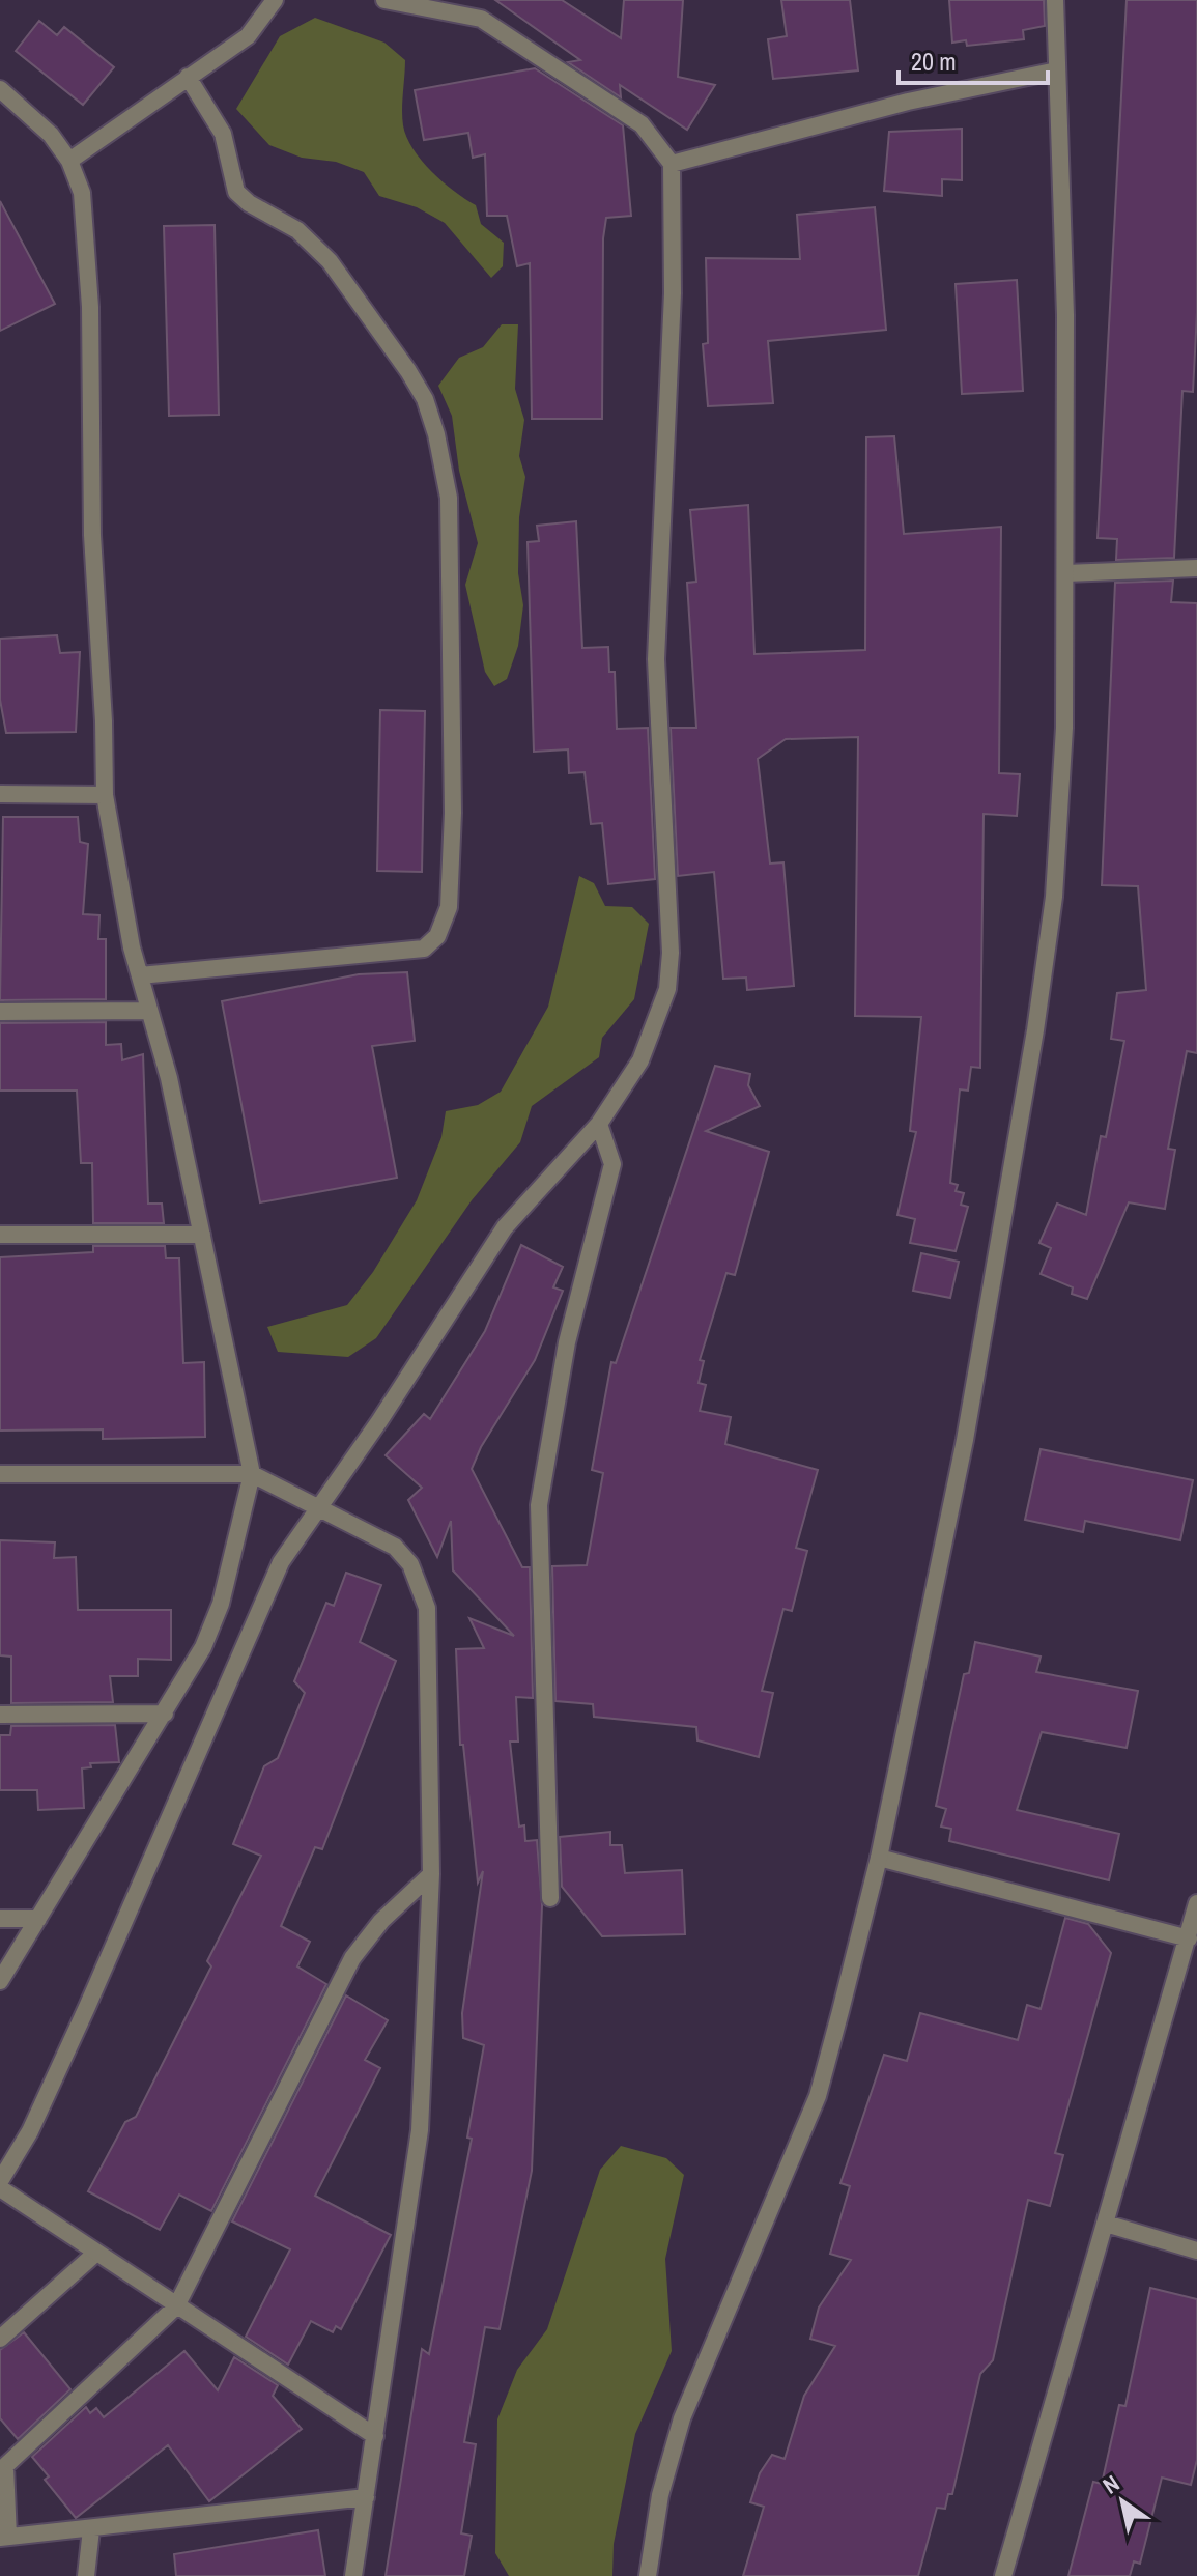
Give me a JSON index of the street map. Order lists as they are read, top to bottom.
{
  "scale_bar": "20 m",
  "north": "top left"
}
